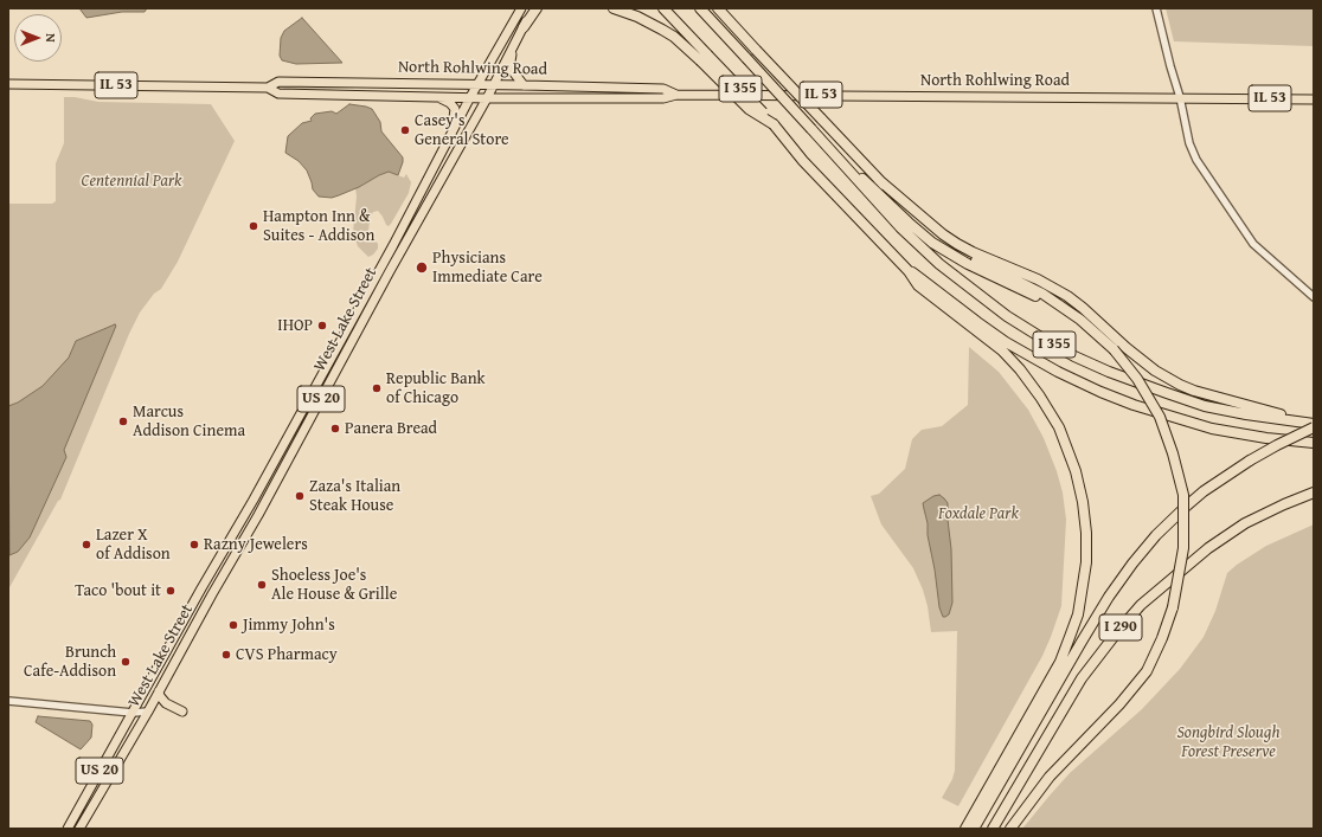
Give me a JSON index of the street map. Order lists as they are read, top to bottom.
{
  "streets": {
    "highway": ["I 355", "I 290"],
    "main road": [
      "North Rohlwing Road",
      "IL 53",
      "West Lake Street",
      "US 20"
    ]
  },
  "crossings": [
    ["North Rohlwing Road", "West Lake Street"],
    ["North Rohlwing Road", "US 20"],
    ["West Lake Street", "US 20"]
  ],
  "parks": ["Centennial Park", "Foxdale Park", "Songbird Slough Forest Preserve"],
  "places": [
    "Casey's General Store",
    "Hampton Inn & Suites - Addison",
    "Physicians Immediate Care",
    "IHOP",
    "Republic Bank of Chicago",
    "Marcus Addison Cinema",
    "Panera Bread",
    "Zaza's Italian Steak House",
    "Lazer X of Addison",
    "Razny Jewelers",
    "Shoeless Joe's Ale House & Grille",
    "Taco 'bout it",
    "Jimmy John's",
    "CVS Pharmacy",
    "Brunch Cafe-Addison"
  ],
  "north": "right"
}
